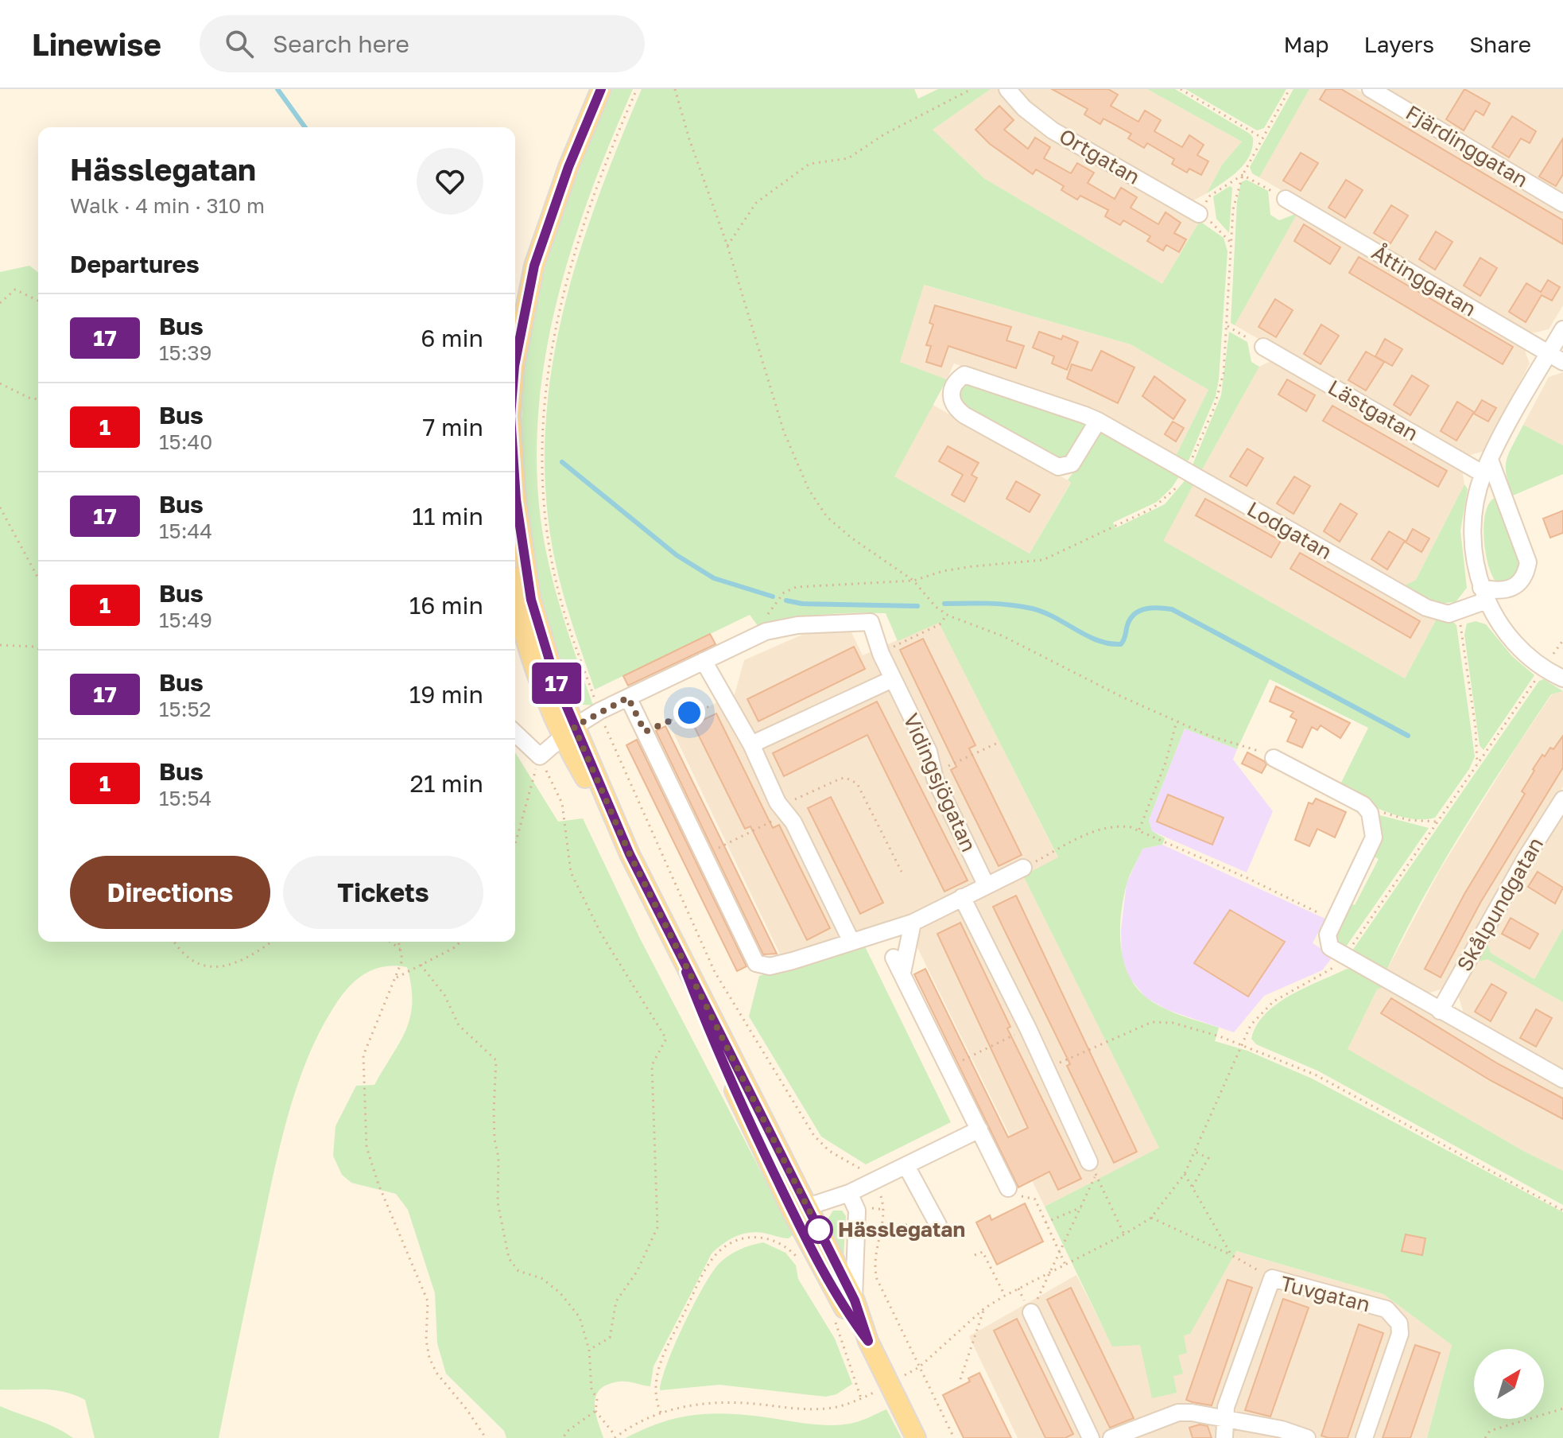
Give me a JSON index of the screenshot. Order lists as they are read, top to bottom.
{
  "streets": {
    "street": [
      "Fjärdinggatan",
      "Ortgatan",
      "Åttinggatan",
      "Lästgatan",
      "Lodgatan",
      "Vidingsjögatan",
      "Skålpundgatan",
      "Tuvgatan"
    ]
  },
  "places": ["Hässlegatan"],
  "lines": ["bus line 17"],
  "north": "top right",
  "page": {
    "header": "Linewise",
    "search": "Search here",
    "nav": ["Map", "Layers", "Share"],
    "on_map": "17",
    "heading": [
      ["Hässlegatan", "Walk · 4 min · 310 m"],
      "Departures"
    ],
    "list": [
      {
        "mark": "17",
        "name": "Bus",
        "note": "15:39",
        "value": "6 min"
      },
      {
        "mark": "1",
        "name": "Bus",
        "note": "15:40",
        "value": "7 min"
      },
      {
        "mark": "17",
        "name": "Bus",
        "note": "15:44",
        "value": "11 min"
      },
      {
        "mark": "1",
        "name": "Bus",
        "note": "15:49",
        "value": "16 min"
      },
      {
        "mark": "17",
        "name": "Bus",
        "note": "15:52",
        "value": "19 min"
      },
      {
        "mark": "1",
        "name": "Bus",
        "note": "15:54",
        "value": "21 min"
      }
    ],
    "buttons": ["Directions", "Tickets"]
  }
}
